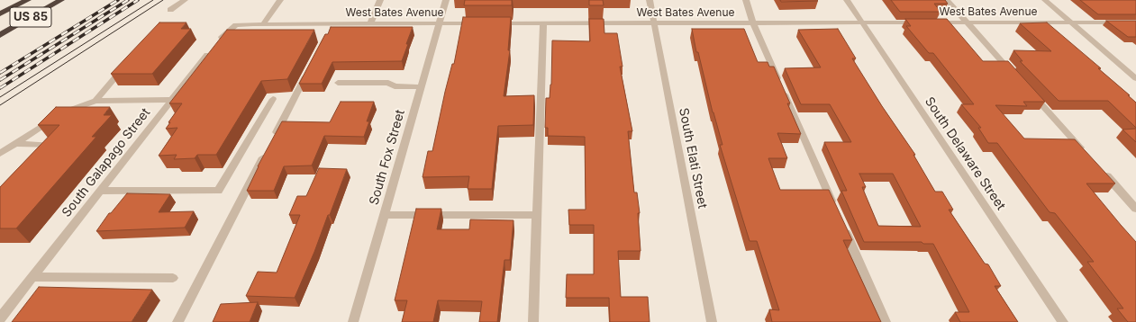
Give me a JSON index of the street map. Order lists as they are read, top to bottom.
{
  "streets": {
    "highway": ["US 85"],
    "street": [
      "West Bates Avenue",
      "South Delaware Street",
      "South Fox Street",
      "South Elati Street",
      "South Galapago Street"
    ]
  },
  "crossings": [
    ["West Bates Avenue", "South Delaware Street"],
    ["West Bates Avenue", "South Fox Street"],
    ["West Bates Avenue", "South Elati Street"],
    ["West Bates Avenue", "South Galapago Street"]
  ]
}
